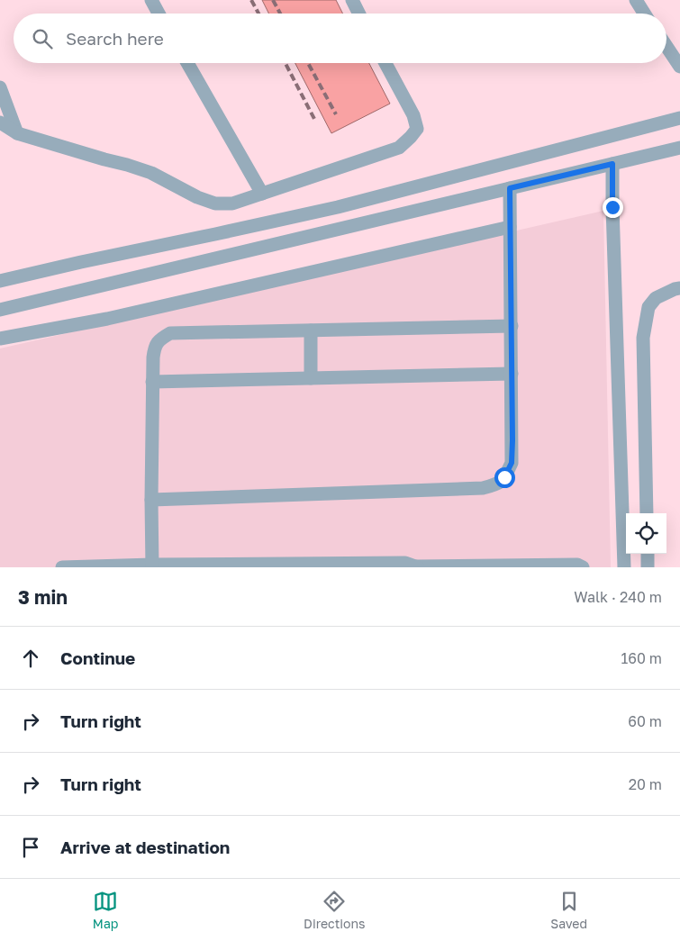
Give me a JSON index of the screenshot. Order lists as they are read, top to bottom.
{
  "page": {
    "search": "Search here",
    "heading": ["3 min", "Walk · 240 m"],
    "list": [
      ["Continue", "160 m"],
      ["Turn right", "60 m"],
      ["Turn right", "20 m"],
      "Arrive at destination"
    ],
    "nav": ["Map", "Directions", "Saved"]
  }
}
